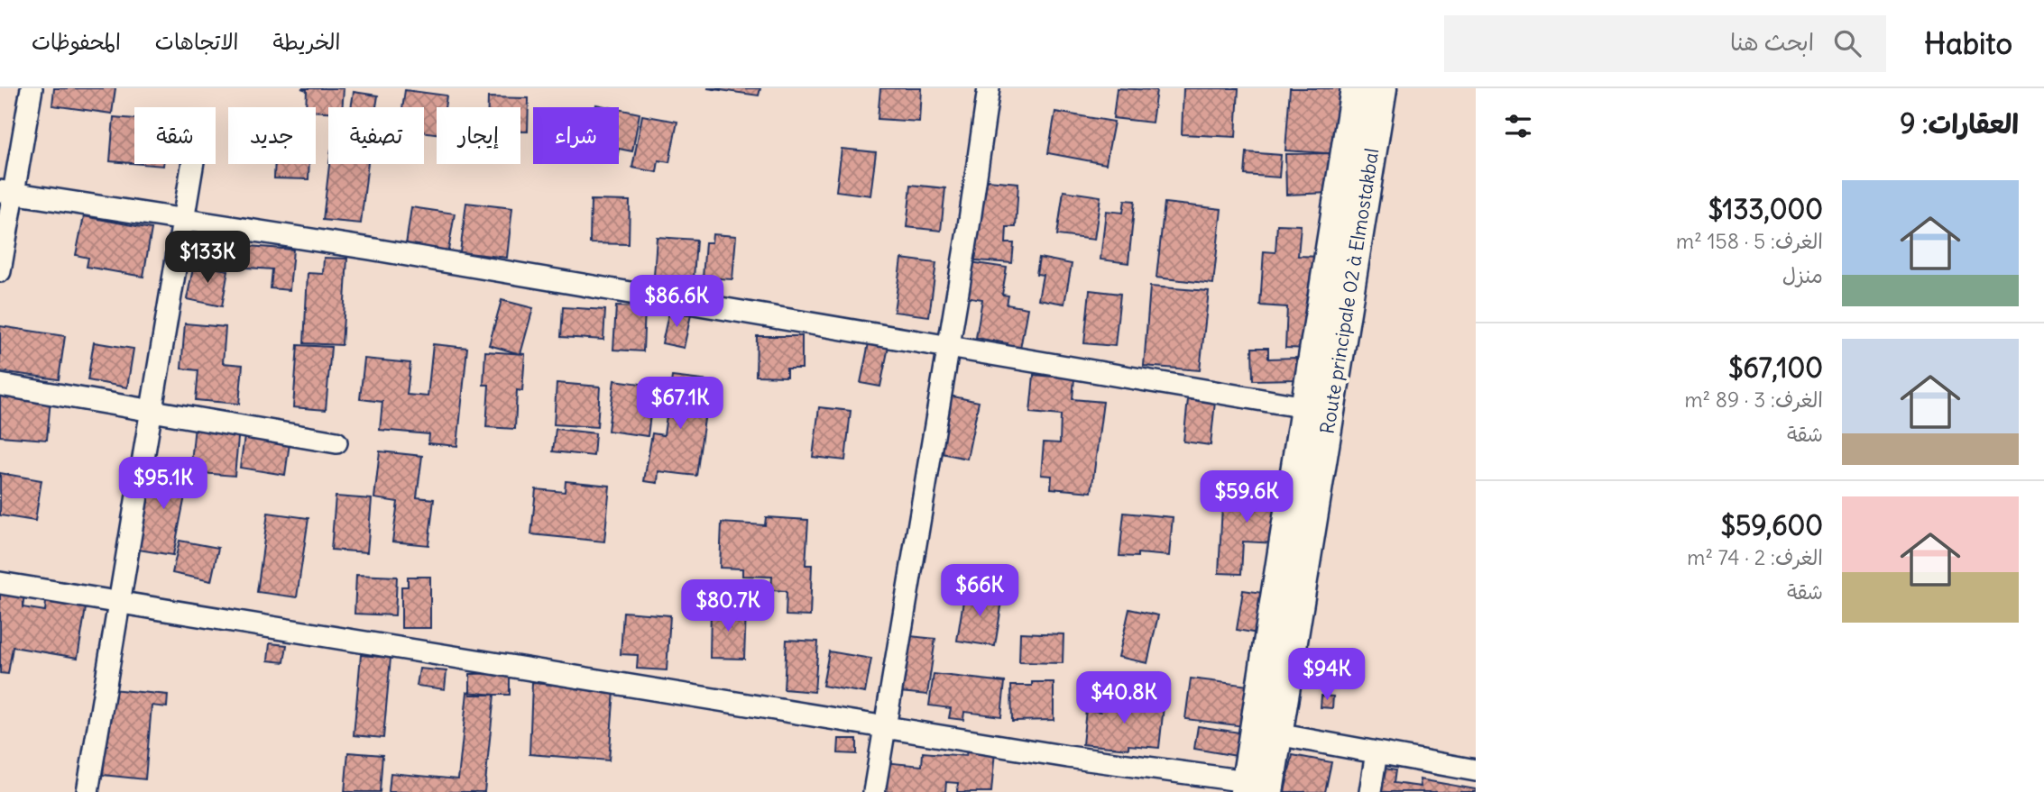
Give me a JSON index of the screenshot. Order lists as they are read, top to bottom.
{
  "streets": {
    "main road": ["Route principale 02 à Elmostakbal"]
  },
  "page": {
    "header": "Habito",
    "search": "ابحث هنا",
    "nav": ["الخريطة", "الاتجاهات", "المحفوظات"],
    "heading": "العقارات: 9",
    "chip": [
      "شراء",
      "إيجار",
      "تصفية",
      "جديد",
      "شقة"
    ],
    "list": [
      {
        "name": "$133,000",
        "note": "الغرف: 5 · 158 m² · منزل"
      },
      {
        "name": "$67,100",
        "note": "الغرف: 3 · 89 m² · شقة"
      },
      {
        "name": "$59,600",
        "note": "الغرف: 2 · 74 m² · شقة"
      }
    ],
    "price": [
      "$133K",
      "$86.6K",
      "$67.1K",
      "$95.1K",
      "$59.6K",
      "$66K",
      "$80.7K",
      "$94K",
      "$40.8K"
    ]
  }
}
